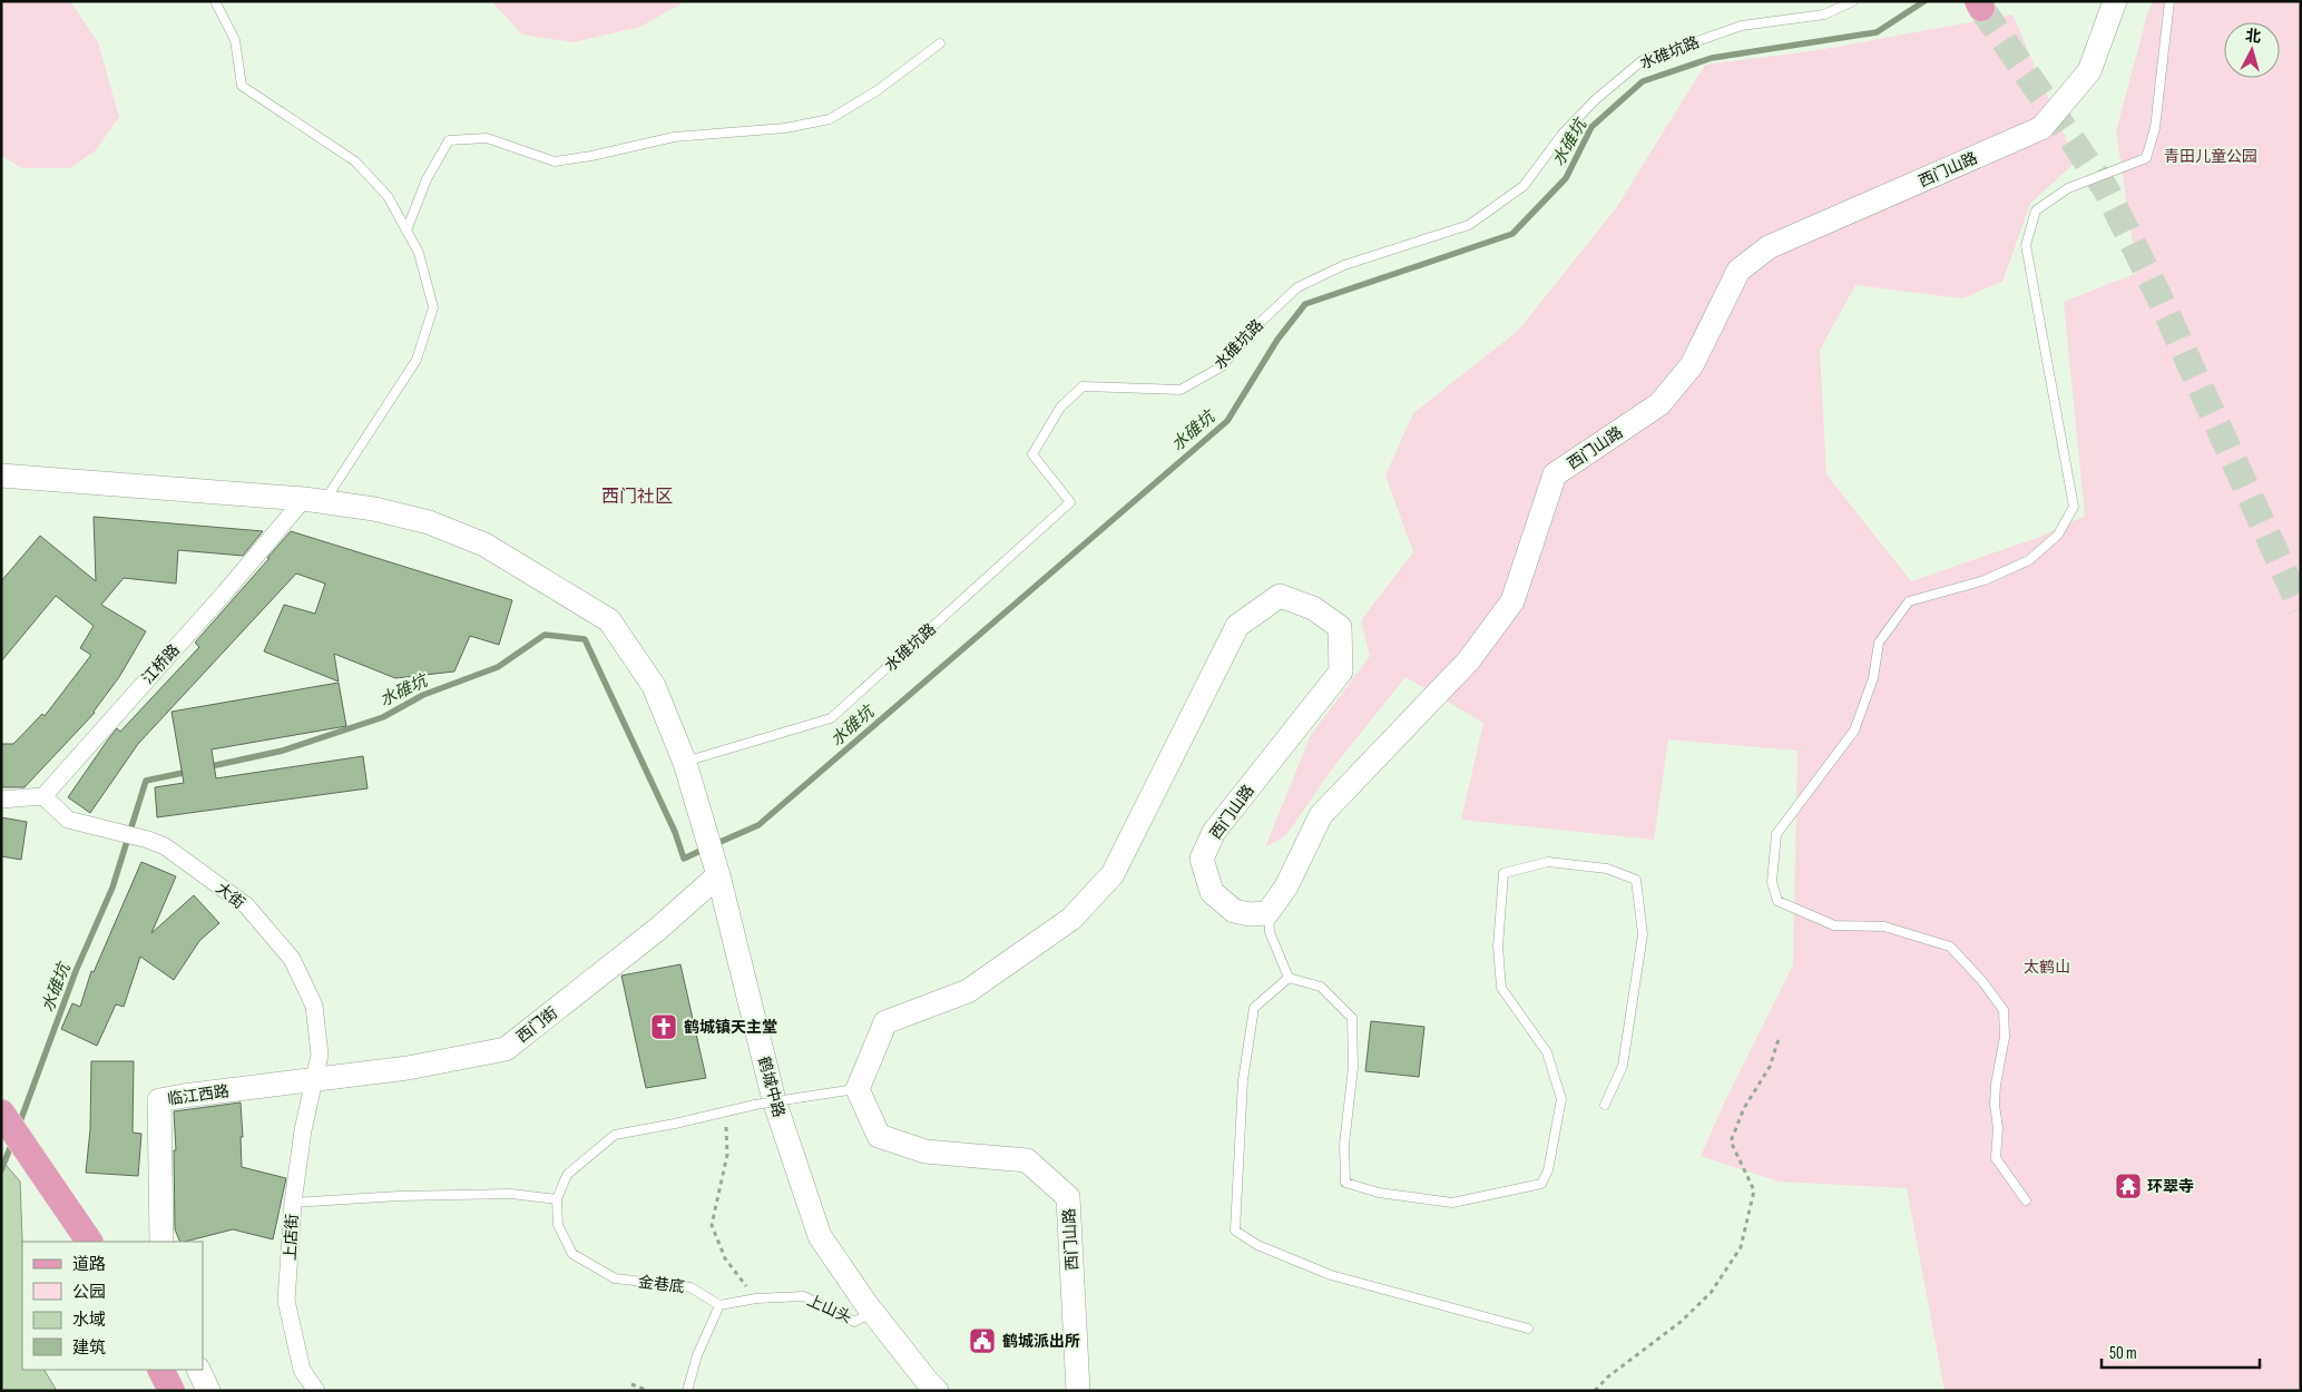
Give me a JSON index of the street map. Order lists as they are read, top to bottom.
{
  "streets": {
    "street": [
      "西门山路",
      "江桥路",
      "大街",
      "西门街",
      "鹤城中路",
      "临江西路",
      "上店街"
    ],
    "lane": ["水碓坑路", "金巷底", "上山头"]
  },
  "crossings": [
    ["水碓坑路", "鹤城中路"],
    ["江桥路", "大街"],
    ["江桥路", "鹤城中路"],
    ["大街", "西门街"],
    ["大街", "临江西路"],
    ["大街", "上店街"],
    ["西门街", "鹤城中路"],
    ["西门街", "临江西路"],
    ["西门街", "上店街"],
    ["鹤城中路", "上山头"],
    ["临江西路", "上店街"],
    ["金巷底", "上山头"]
  ],
  "districts": ["西门社区"],
  "water": ["水碓坑"],
  "parks": ["青田儿童公园", "太鹤山"],
  "places": {
    "church": ["鹤城镇天主堂"],
    "temple": ["环翠寺"],
    "public building": ["鹤城派出所"]
  },
  "legend": [
    "道路",
    "公园",
    "水域",
    "建筑"
  ],
  "scale_bar": "50 m",
  "north": "top"
}
